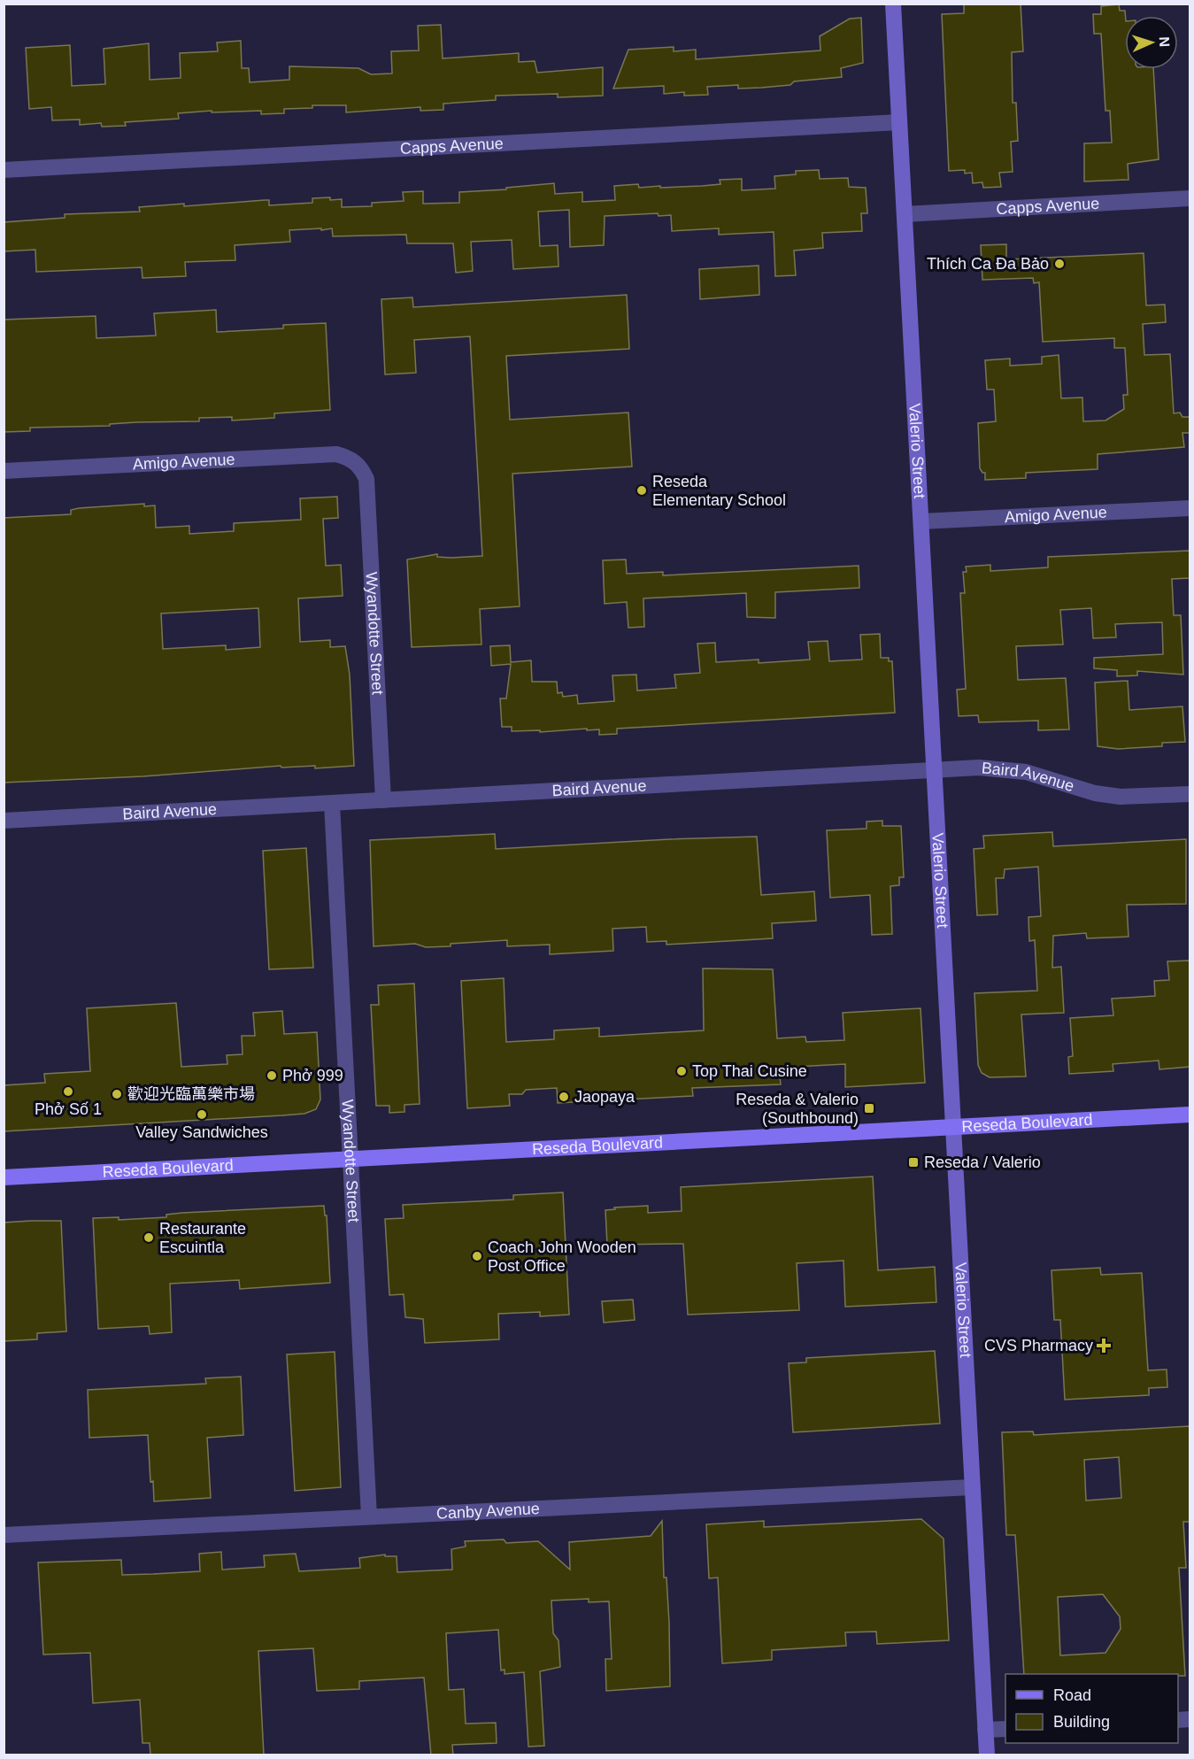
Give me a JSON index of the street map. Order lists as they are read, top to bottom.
{
  "streets": {
    "main road": ["Reseda Boulevard"],
    "street": [
      "Capps Avenue",
      "Valerio Street",
      "Amigo Avenue",
      "Wyandotte Street",
      "Baird Avenue",
      "Canby Avenue"
    ]
  },
  "crossings": [
    ["Capps Avenue", "Valerio Street"],
    ["Valerio Street", "Amigo Avenue"],
    ["Valerio Street", "Baird Avenue"],
    ["Valerio Street", "Reseda Boulevard"],
    ["Valerio Street", "Canby Avenue"],
    ["Amigo Avenue", "Wyandotte Street"],
    ["Wyandotte Street", "Baird Avenue"],
    ["Wyandotte Street", "Reseda Boulevard"],
    ["Wyandotte Street", "Canby Avenue"]
  ],
  "places": {
    "other": [
      "Thích Ca Đa Bảo",
      "Reseda Elementary School",
      "Top Thai Cusine",
      "Phở 999",
      "Phở Số 1",
      "歡迎光臨萬樂市場",
      "Jaopaya",
      "Valley Sandwiches",
      "Restaurante Escuintla",
      "Coach John Wooden Post Office"
    ],
    "transit": ["Reseda & Valerio (Southbound)", "Reseda / Valerio"],
    "health": ["CVS Pharmacy"]
  },
  "legend": ["Road", "Building"],
  "north": "right"
}
